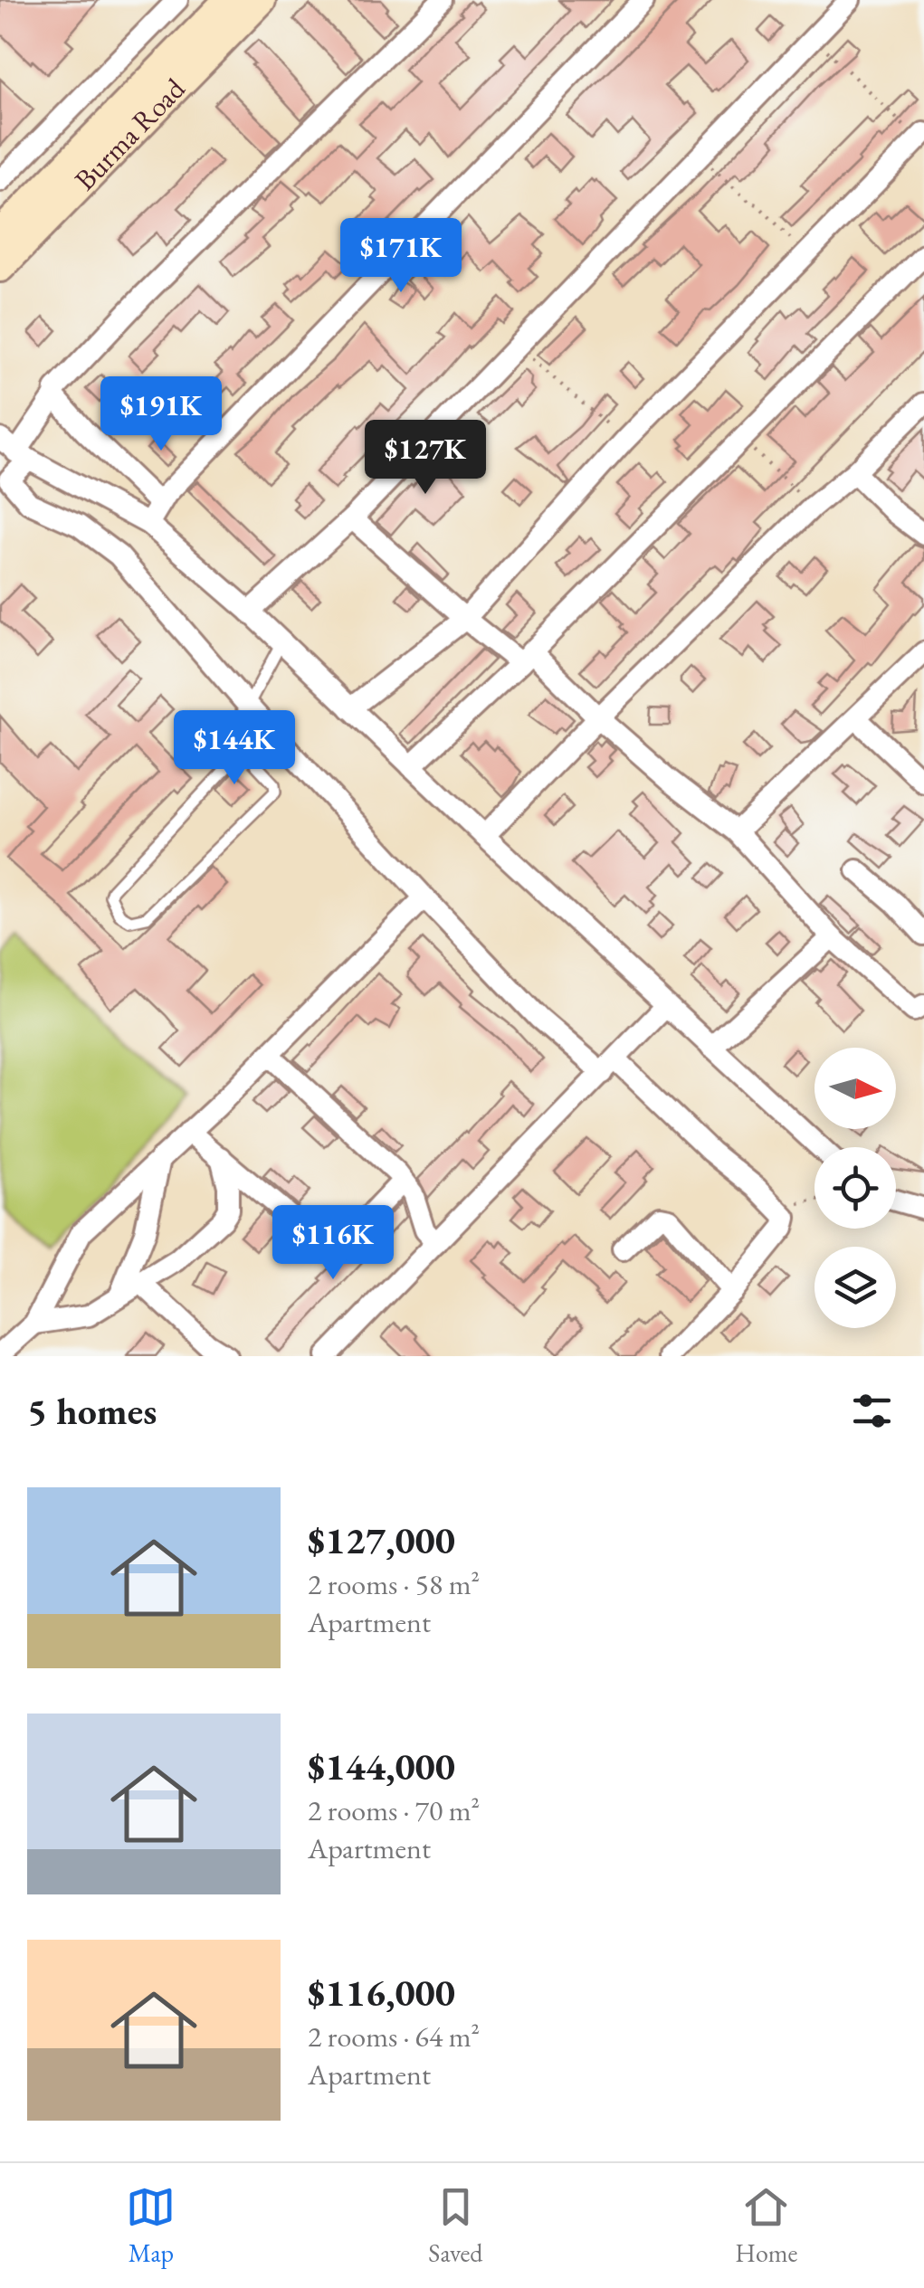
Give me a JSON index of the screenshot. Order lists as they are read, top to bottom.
{
  "streets": {
    "main road": ["Burma Road"]
  },
  "north": "right",
  "page": {
    "price": [
      "$171K",
      "$191K",
      "$127K",
      "$144K",
      "$116K"
    ],
    "heading": "5 homes",
    "list": [
      {
        "name": "$127,000",
        "note": "2 rooms · 58 m² · Apartment"
      },
      {
        "name": "$144,000",
        "note": "2 rooms · 70 m² · Apartment"
      },
      {
        "name": "$116,000",
        "note": "2 rooms · 64 m² · Apartment"
      }
    ],
    "tabs": ["Map", "Saved", "Home"]
  }
}
